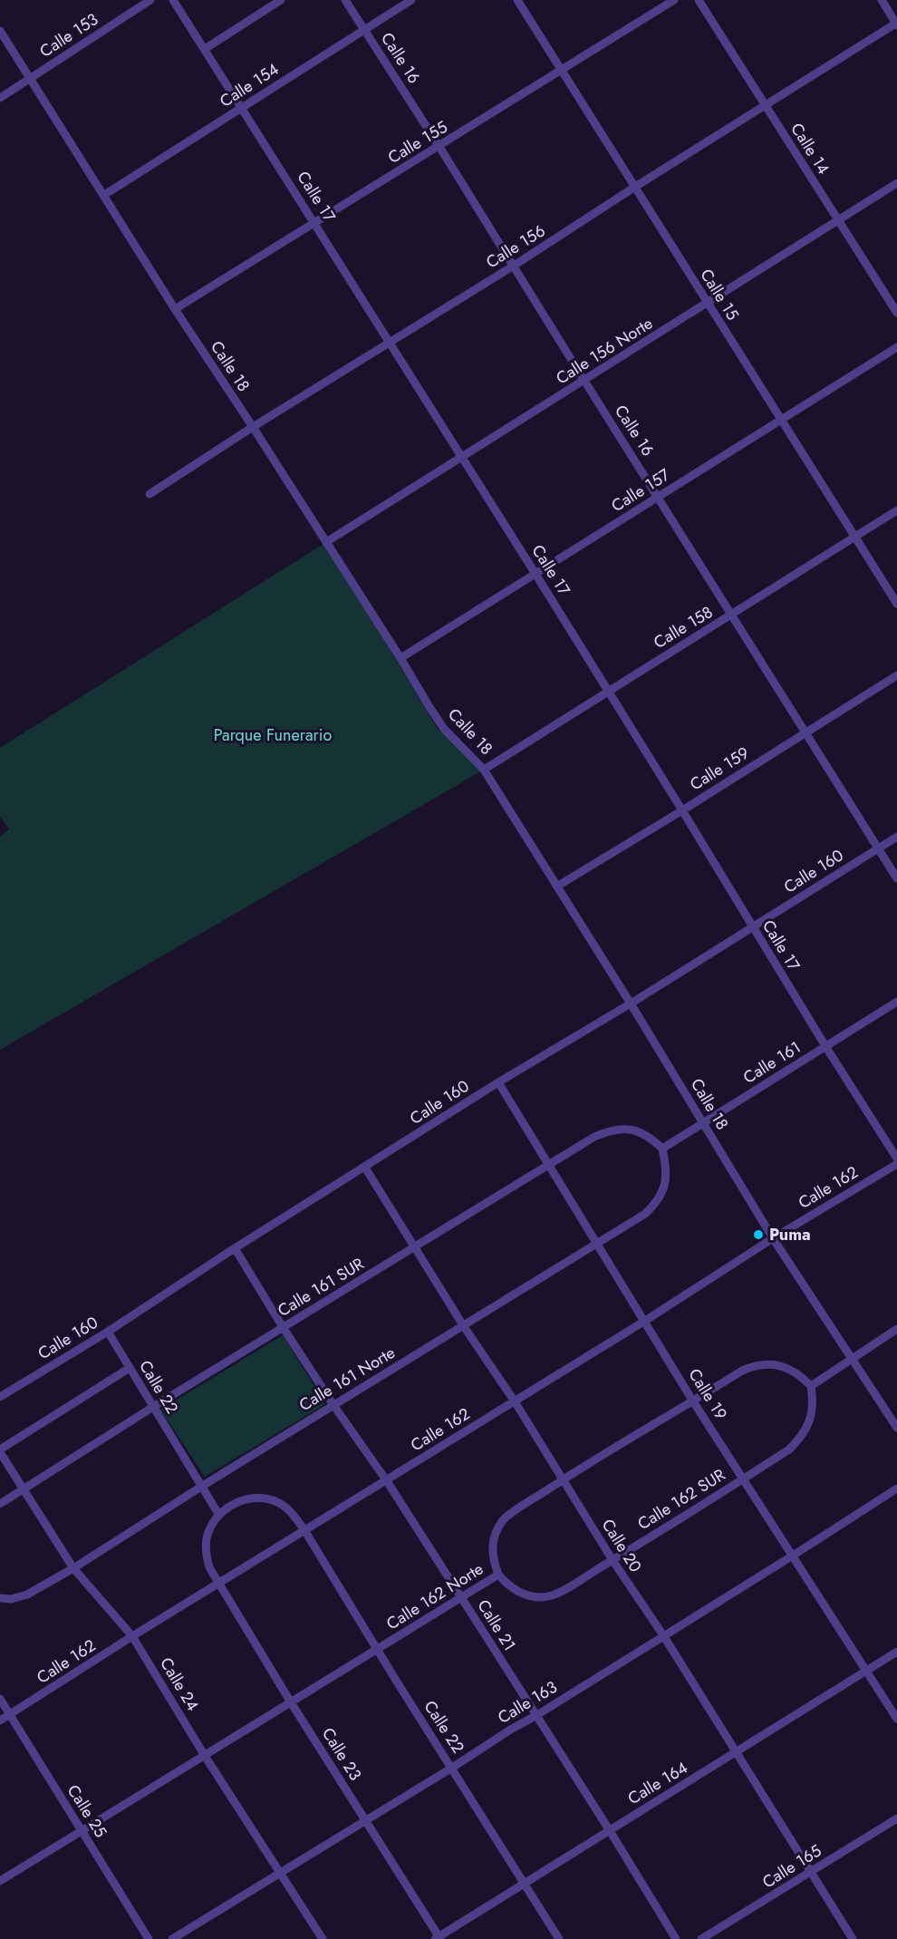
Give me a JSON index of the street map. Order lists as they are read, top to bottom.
{
  "streets": {
    "street": [
      "Calle 153",
      "Calle 16",
      "Calle 154",
      "Calle 155",
      "Calle 14",
      "Calle 17",
      "Calle 156",
      "Calle 15",
      "Calle 156 Norte",
      "Calle 18",
      "Calle 157",
      "Calle 158",
      "Calle 159",
      "Calle 160",
      "Calle 161",
      "Calle 162",
      "Calle 161 SUR",
      "Calle 161 Norte",
      "Calle 22",
      "Calle 19",
      "Calle 162 SUR",
      "Calle 20",
      "Calle 162 Norte",
      "Calle 21",
      "Calle 24",
      "Calle 163",
      "Calle 23",
      "Calle 164",
      "Calle 25",
      "Calle 165"
    ]
  },
  "crossings": [
    ["Calle 153", "Calle 18"],
    ["Calle 16", "Calle 154"],
    ["Calle 16", "Calle 155"],
    ["Calle 16", "Calle 156"],
    ["Calle 16", "Calle 156 Norte"],
    ["Calle 16", "Calle 157"],
    ["Calle 16", "Calle 158"],
    ["Calle 16", "Calle 159"],
    ["Calle 16", "Calle 160"],
    ["Calle 154", "Calle 17"],
    ["Calle 154", "Calle 18"],
    ["Calle 155", "Calle 17"],
    ["Calle 155", "Calle 15"],
    ["Calle 155", "Calle 18"],
    ["Calle 14", "Calle 156"],
    ["Calle 14", "Calle 156 Norte"],
    ["Calle 17", "Calle 156"],
    ["Calle 17", "Calle 156 Norte"],
    ["Calle 17", "Calle 157"],
    ["Calle 17", "Calle 158"],
    ["Calle 17", "Calle 159"],
    ["Calle 17", "Calle 160"],
    ["Calle 17", "Calle 161"],
    ["Calle 156", "Calle 15"],
    ["Calle 156", "Calle 18"],
    ["Calle 15", "Calle 156 Norte"],
    ["Calle 15", "Calle 157"],
    ["Calle 15", "Calle 158"],
    ["Calle 156 Norte", "Calle 18"],
    ["Calle 18", "Calle 157"],
    ["Calle 18", "Calle 158"],
    ["Calle 18", "Calle 159"],
    ["Calle 18", "Calle 160"],
    ["Calle 18", "Calle 161"],
    ["Calle 18", "Calle 162"],
    ["Calle 160", "Calle 22"],
    ["Calle 160", "Calle 19"],
    ["Calle 160", "Calle 20"],
    ["Calle 160", "Calle 21"],
    ["Calle 161", "Calle 161 SUR"],
    ["Calle 161", "Calle 161 Norte"],
    ["Calle 161", "Calle 19"],
    ["Calle 162", "Calle 22"],
    ["Calle 162", "Calle 19"],
    ["Calle 162", "Calle 20"],
    ["Calle 162", "Calle 21"],
    ["Calle 162", "Calle 24"],
    ["Calle 162", "Calle 23"],
    ["Calle 162", "Calle 25"],
    ["Calle 161 SUR", "Calle 161 Norte"],
    ["Calle 161 SUR", "Calle 22"],
    ["Calle 161 SUR", "Calle 19"],
    ["Calle 161 SUR", "Calle 20"],
    ["Calle 161 SUR", "Calle 21"],
    ["Calle 161 SUR", "Calle 24"],
    ["Calle 161 Norte", "Calle 22"],
    ["Calle 161 Norte", "Calle 19"],
    ["Calle 161 Norte", "Calle 20"],
    ["Calle 161 Norte", "Calle 21"],
    ["Calle 161 Norte", "Calle 24"],
    ["Calle 22", "Calle 162 Norte"],
    ["Calle 22", "Calle 163"],
    ["Calle 22", "Calle 23"],
    ["Calle 22", "Calle 164"],
    ["Calle 19", "Calle 162 SUR"],
    ["Calle 19", "Calle 162 Norte"],
    ["Calle 19", "Calle 163"],
    ["Calle 19", "Calle 164"],
    ["Calle 162 SUR", "Calle 20"],
    ["Calle 162 SUR", "Calle 162 Norte"],
    ["Calle 20", "Calle 162 Norte"],
    ["Calle 20", "Calle 163"],
    ["Calle 20", "Calle 164"],
    ["Calle 20", "Calle 165"],
    ["Calle 162 Norte", "Calle 21"],
    ["Calle 162 Norte", "Calle 24"],
    ["Calle 162 Norte", "Calle 23"],
    ["Calle 162 Norte", "Calle 25"],
    ["Calle 21", "Calle 163"],
    ["Calle 21", "Calle 164"],
    ["Calle 24", "Calle 163"],
    ["Calle 163", "Calle 23"],
    ["Calle 23", "Calle 164"]
  ],
  "parks": ["Parque Funerario"],
  "places": ["Puma"]
}
